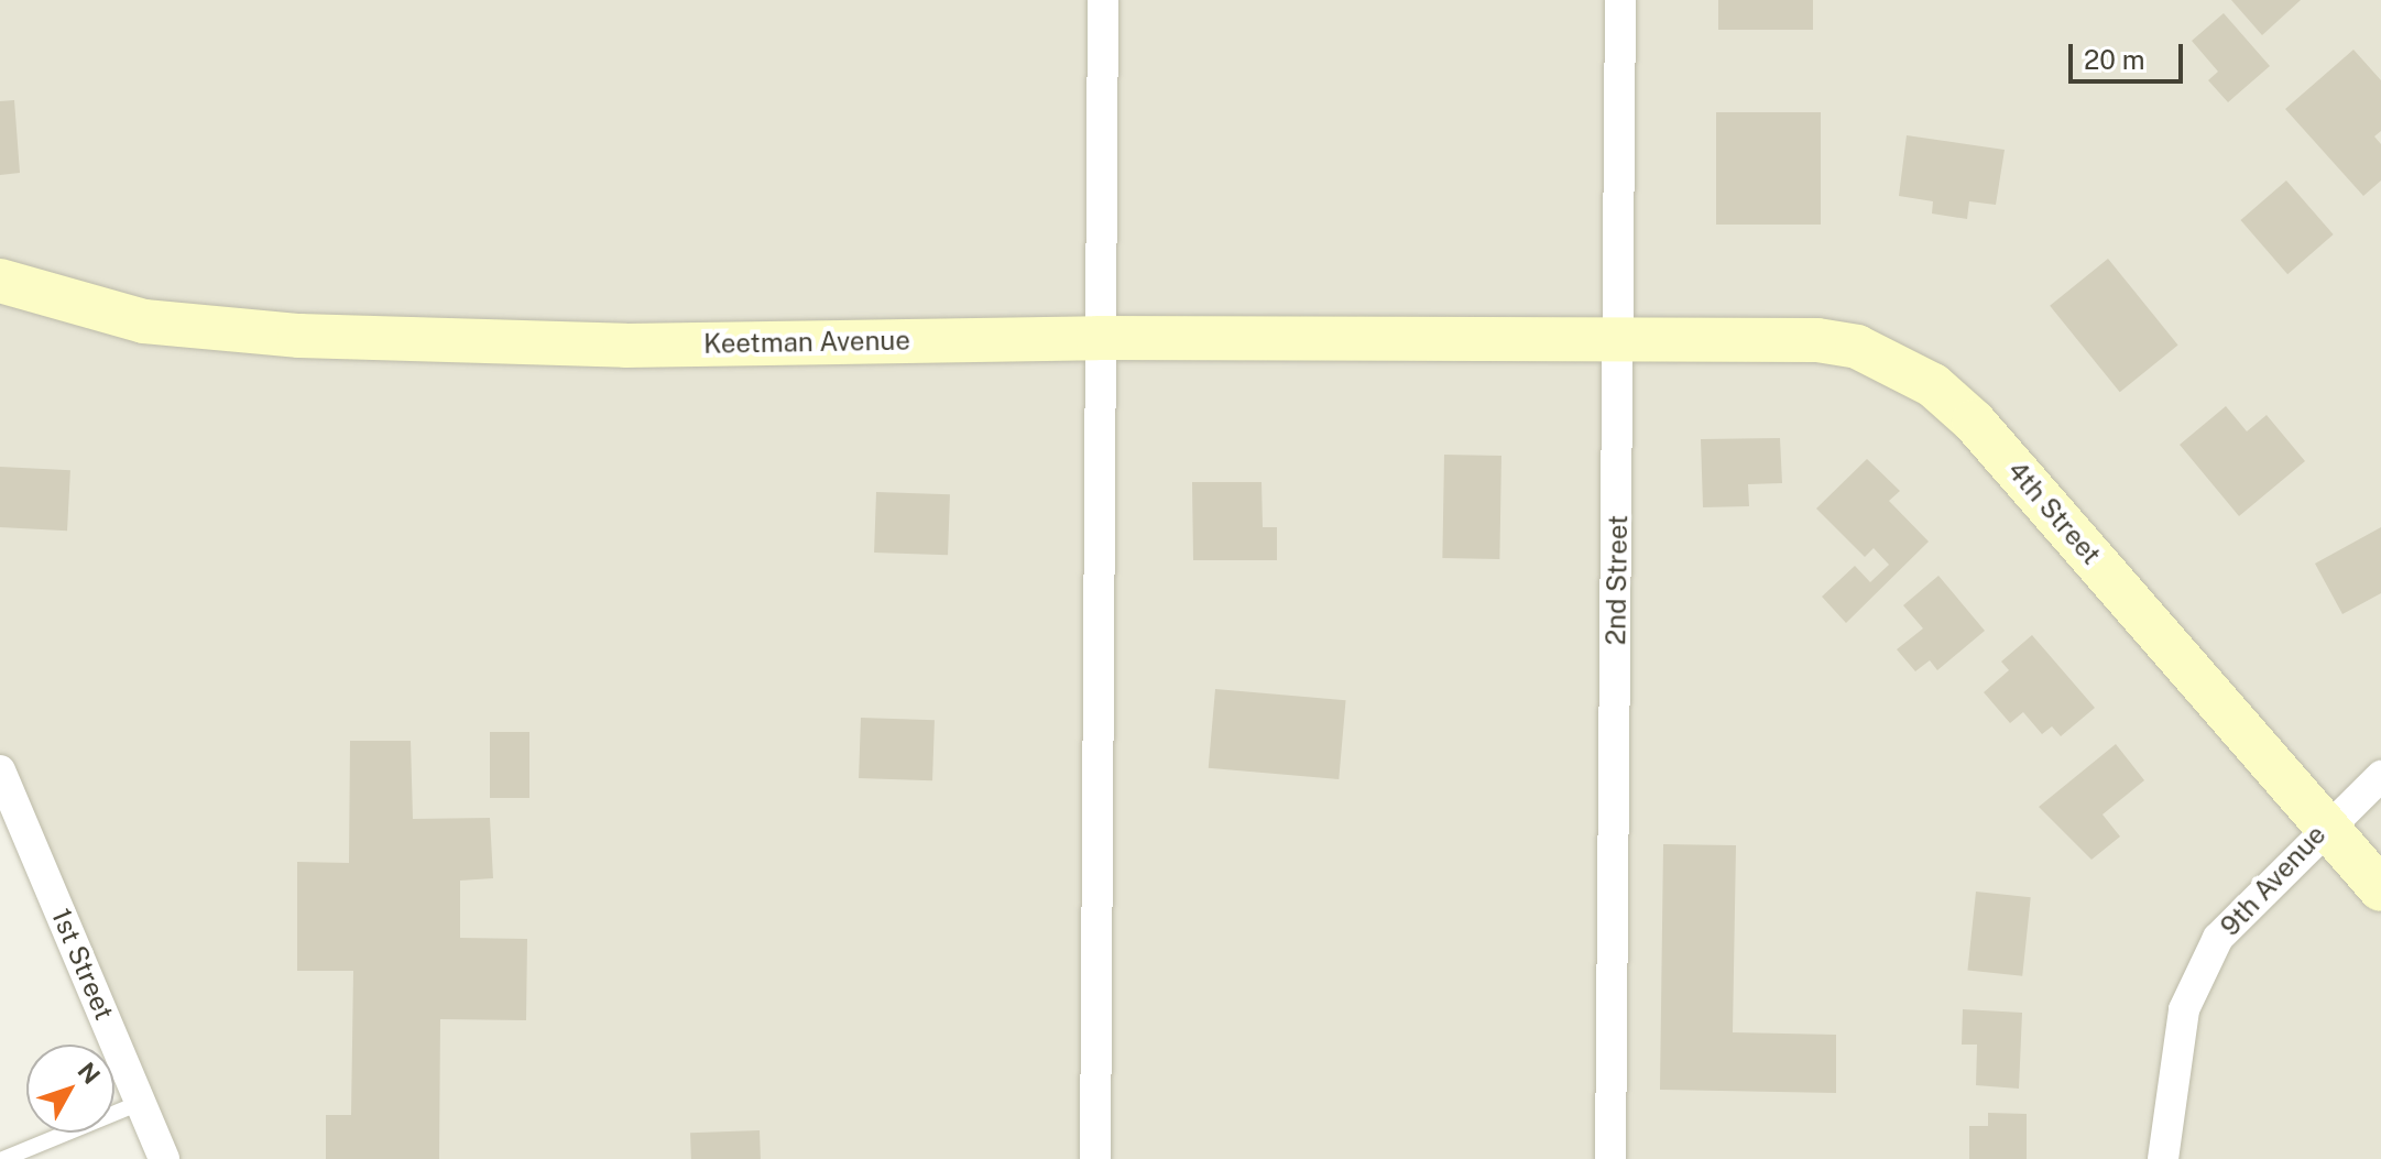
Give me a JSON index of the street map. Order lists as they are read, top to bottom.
{
  "streets": {
    "street": [
      "Keetman Avenue",
      "4th Street",
      "2nd Street",
      "9th Avenue",
      "1st Street"
    ]
  },
  "crossings": [
    ["Keetman Avenue", "4th Street"],
    ["Keetman Avenue", "2nd Street"],
    ["4th Street", "2nd Street"],
    ["4th Street", "9th Avenue"]
  ],
  "scale_bar": "20 m",
  "north": "top right"
}
